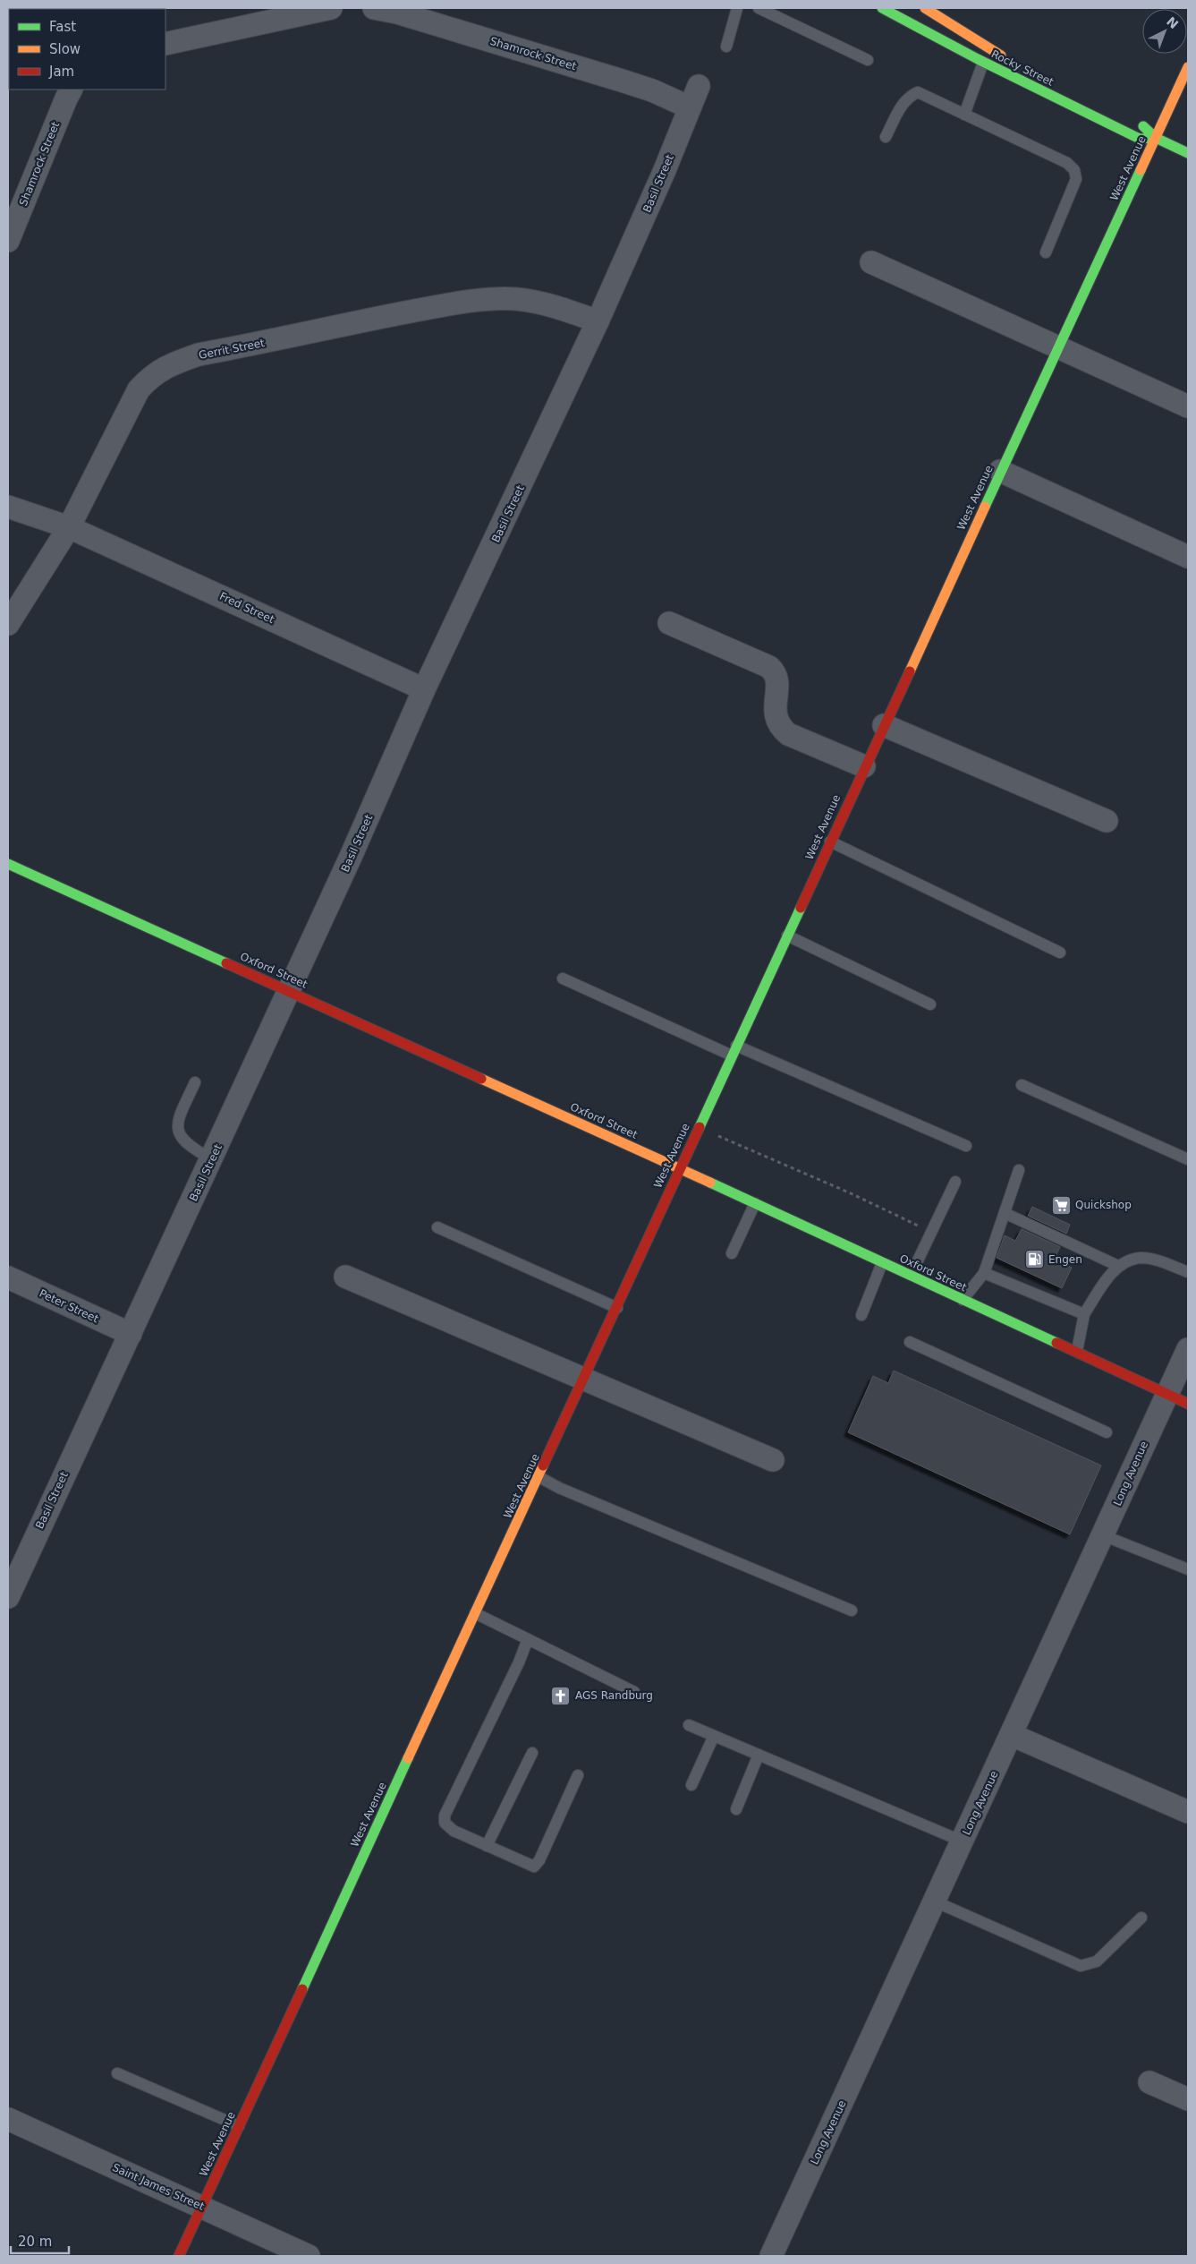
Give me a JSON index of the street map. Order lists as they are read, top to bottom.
{
  "streets": {
    "street": [
      "Shamrock Street",
      "Rocky Street",
      "West Avenue",
      "Basil Street",
      "Gerrit Street",
      "Fred Street",
      "Oxford Street",
      "Peter Street",
      "Long Avenue",
      "Saint James Street"
    ]
  },
  "crossings": [
    ["Shamrock Street", "Basil Street"],
    ["Rocky Street", "West Avenue"],
    ["West Avenue", "Oxford Street"],
    ["West Avenue", "Saint James Street"],
    ["Basil Street", "Gerrit Street"],
    ["Basil Street", "Fred Street"],
    ["Basil Street", "Oxford Street"],
    ["Basil Street", "Peter Street"],
    ["Gerrit Street", "Fred Street"],
    ["Oxford Street", "Long Avenue"]
  ],
  "places": {
    "supermarket": ["Quickshop"],
    "fuel station": ["Engen"],
    "church": ["AGS Randburg"]
  },
  "legend": ["Fast", "Slow", "Jam"],
  "scale_bar": "20 m",
  "north": "top right"
}
